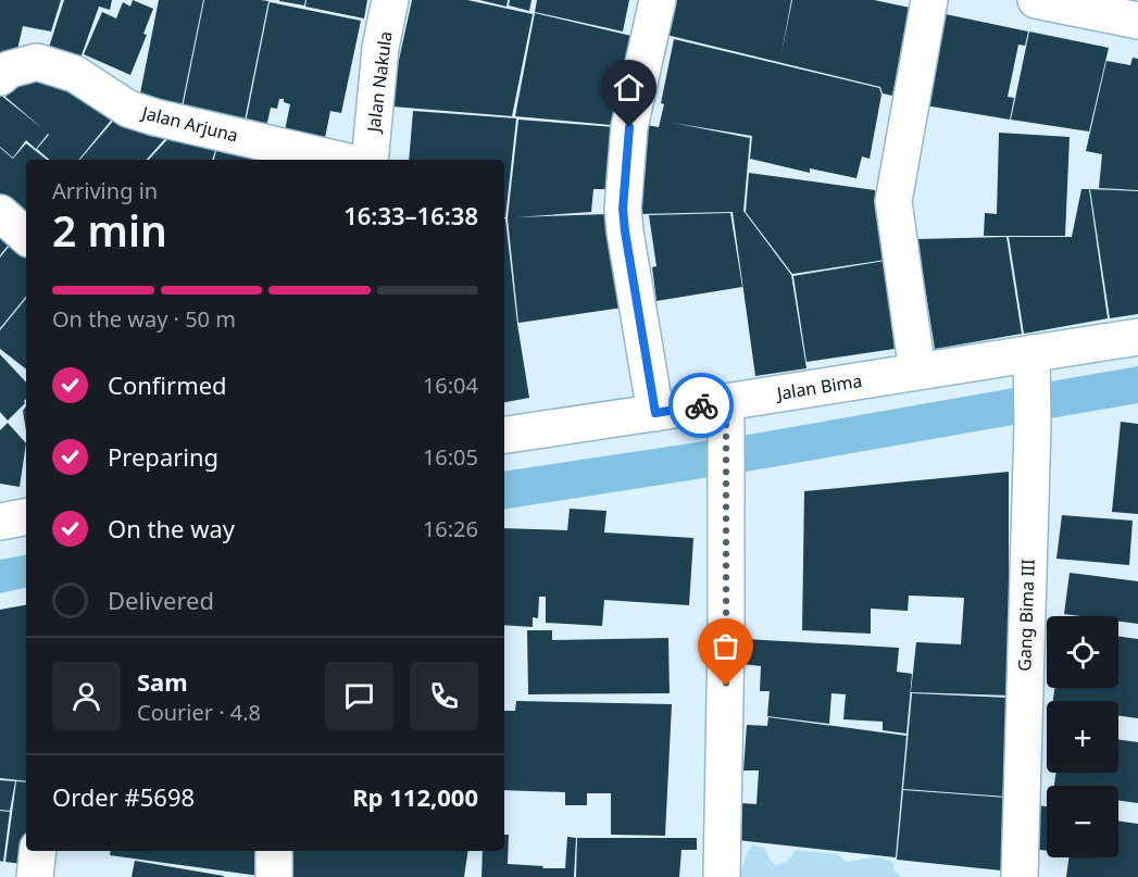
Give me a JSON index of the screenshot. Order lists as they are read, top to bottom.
{
  "streets": {
    "street": [
      "Jalan Nakula",
      "Jalan Arjuna",
      "Jalan Bima",
      "Gang Bima III"
    ]
  },
  "crossings": [
    ["Jalan Bima", "Gang Bima III"]
  ],
  "page": {
    "heading": ["2 min", "Arriving in", "16:33–16:38"],
    "panel": [
      "Sam",
      "Courier · 4.8",
      "Order #5698",
      "Rp 112,000"
    ],
    "bar": "On the way · 50 m",
    "list": [
      ["Confirmed", "16:04"],
      ["Preparing", "16:05"],
      ["On the way", "16:26"],
      "Delivered"
    ],
    "map_buttons": ["+", "−"]
  }
}
